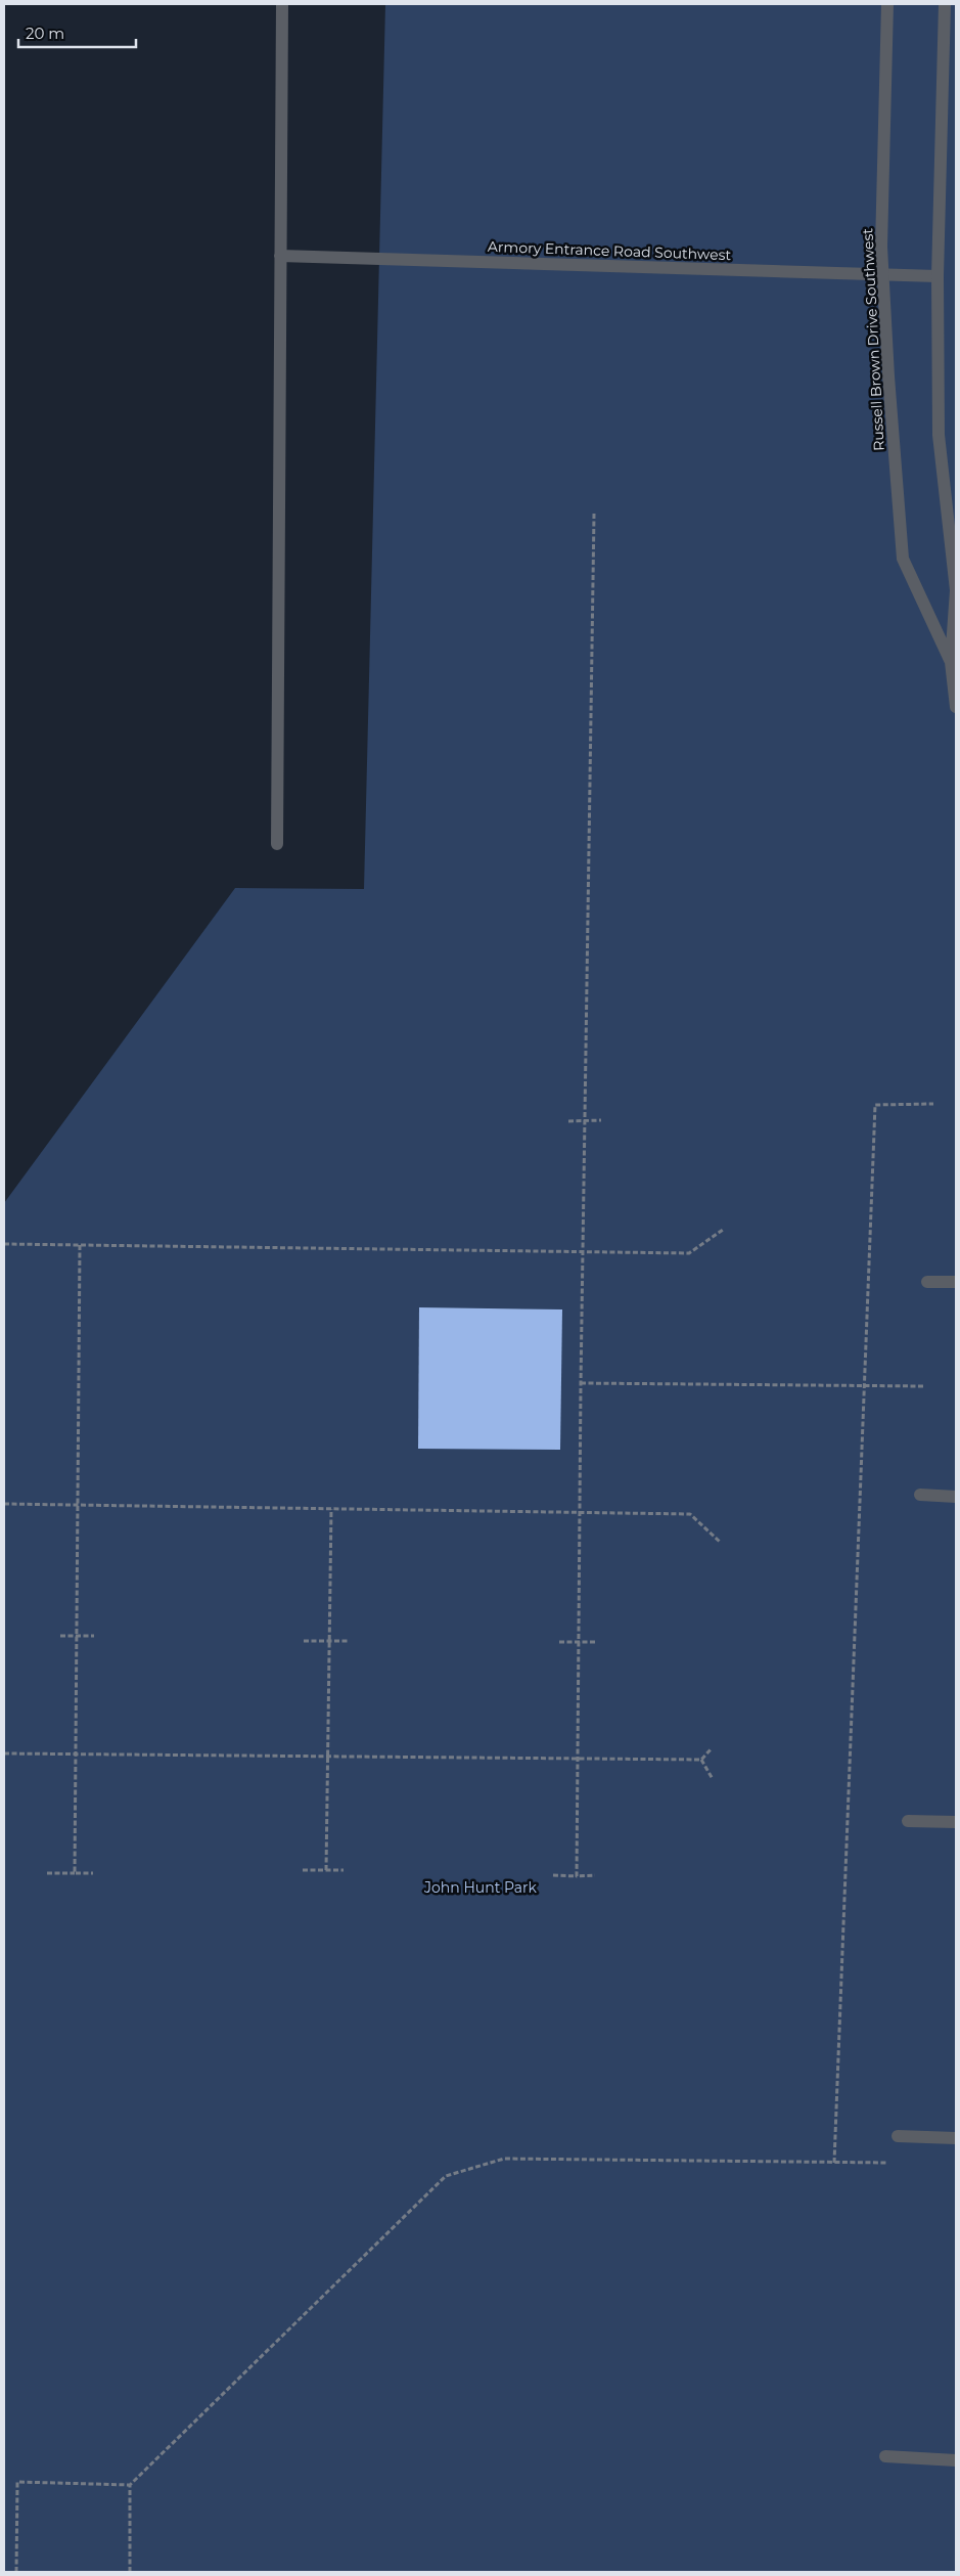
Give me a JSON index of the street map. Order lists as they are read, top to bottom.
{
  "streets": {
    "street": ["Armory Entrance Road Southwest", "Russell Brown Drive Southwest"]
  },
  "crossings": [
    ["Armory Entrance Road Southwest", "Russell Brown Drive Southwest"]
  ],
  "parks": ["John Hunt Park"],
  "scale_bar": "20 m"
}
